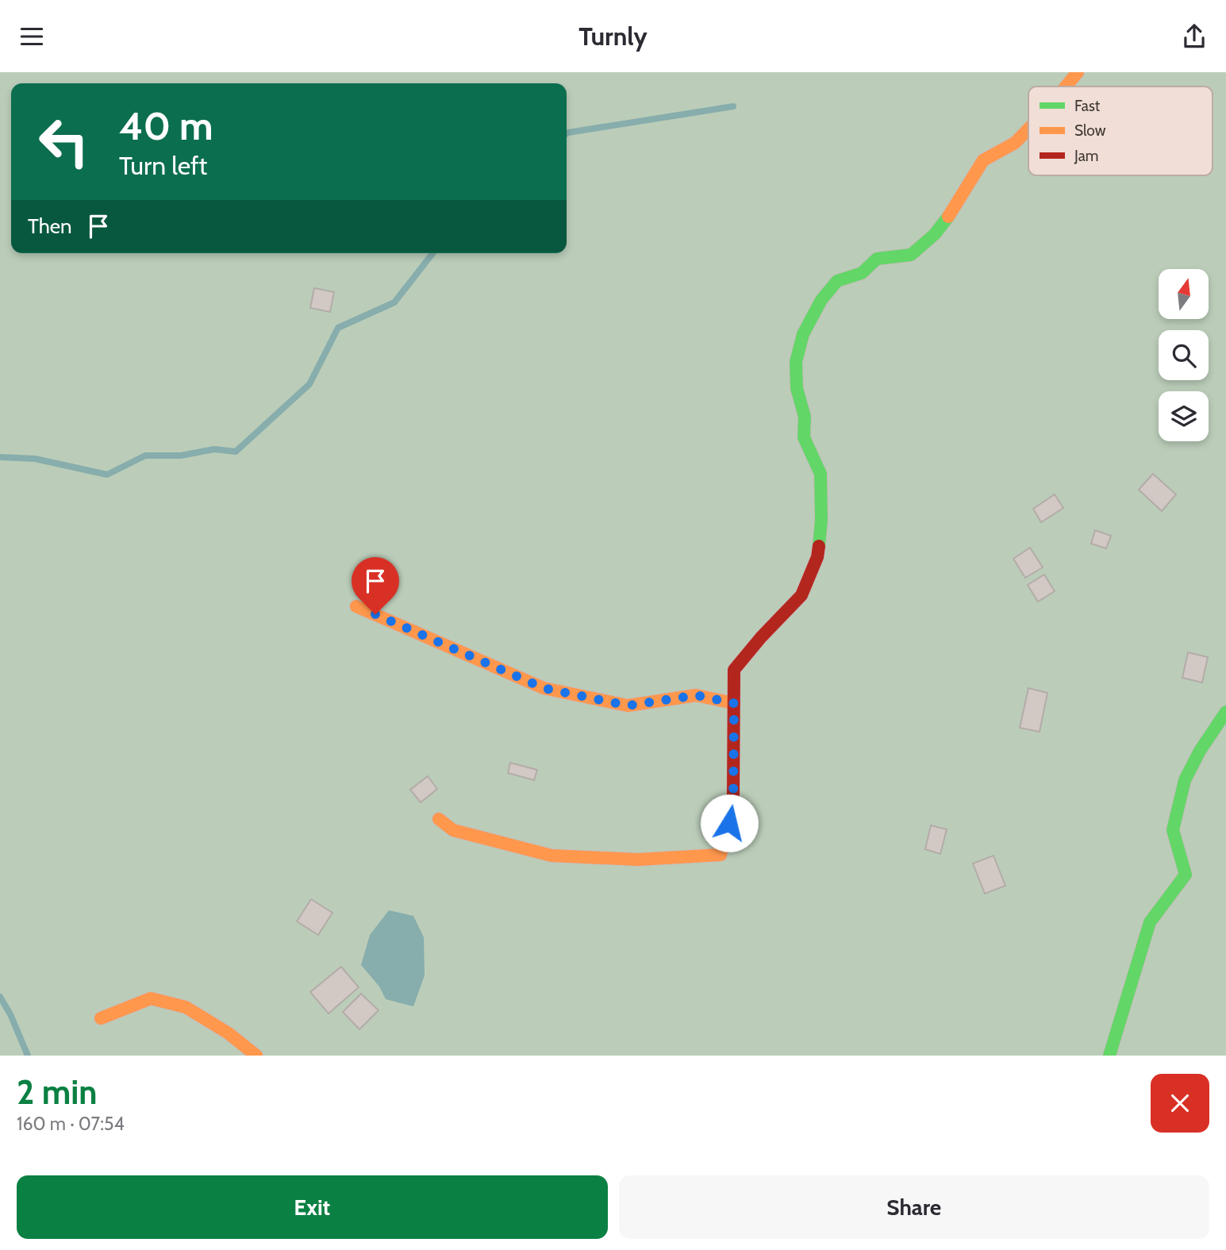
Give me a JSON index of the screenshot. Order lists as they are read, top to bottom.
{
  "legend": ["Fast", "Slow", "Jam"],
  "north": "top",
  "page": {
    "header": "Turnly",
    "turn": ["40 m", "Turn left"],
    "then": "Then",
    "heading": ["2 min", "160 m · 07:54"],
    "buttons": ["Exit", "Share"]
  }
}
